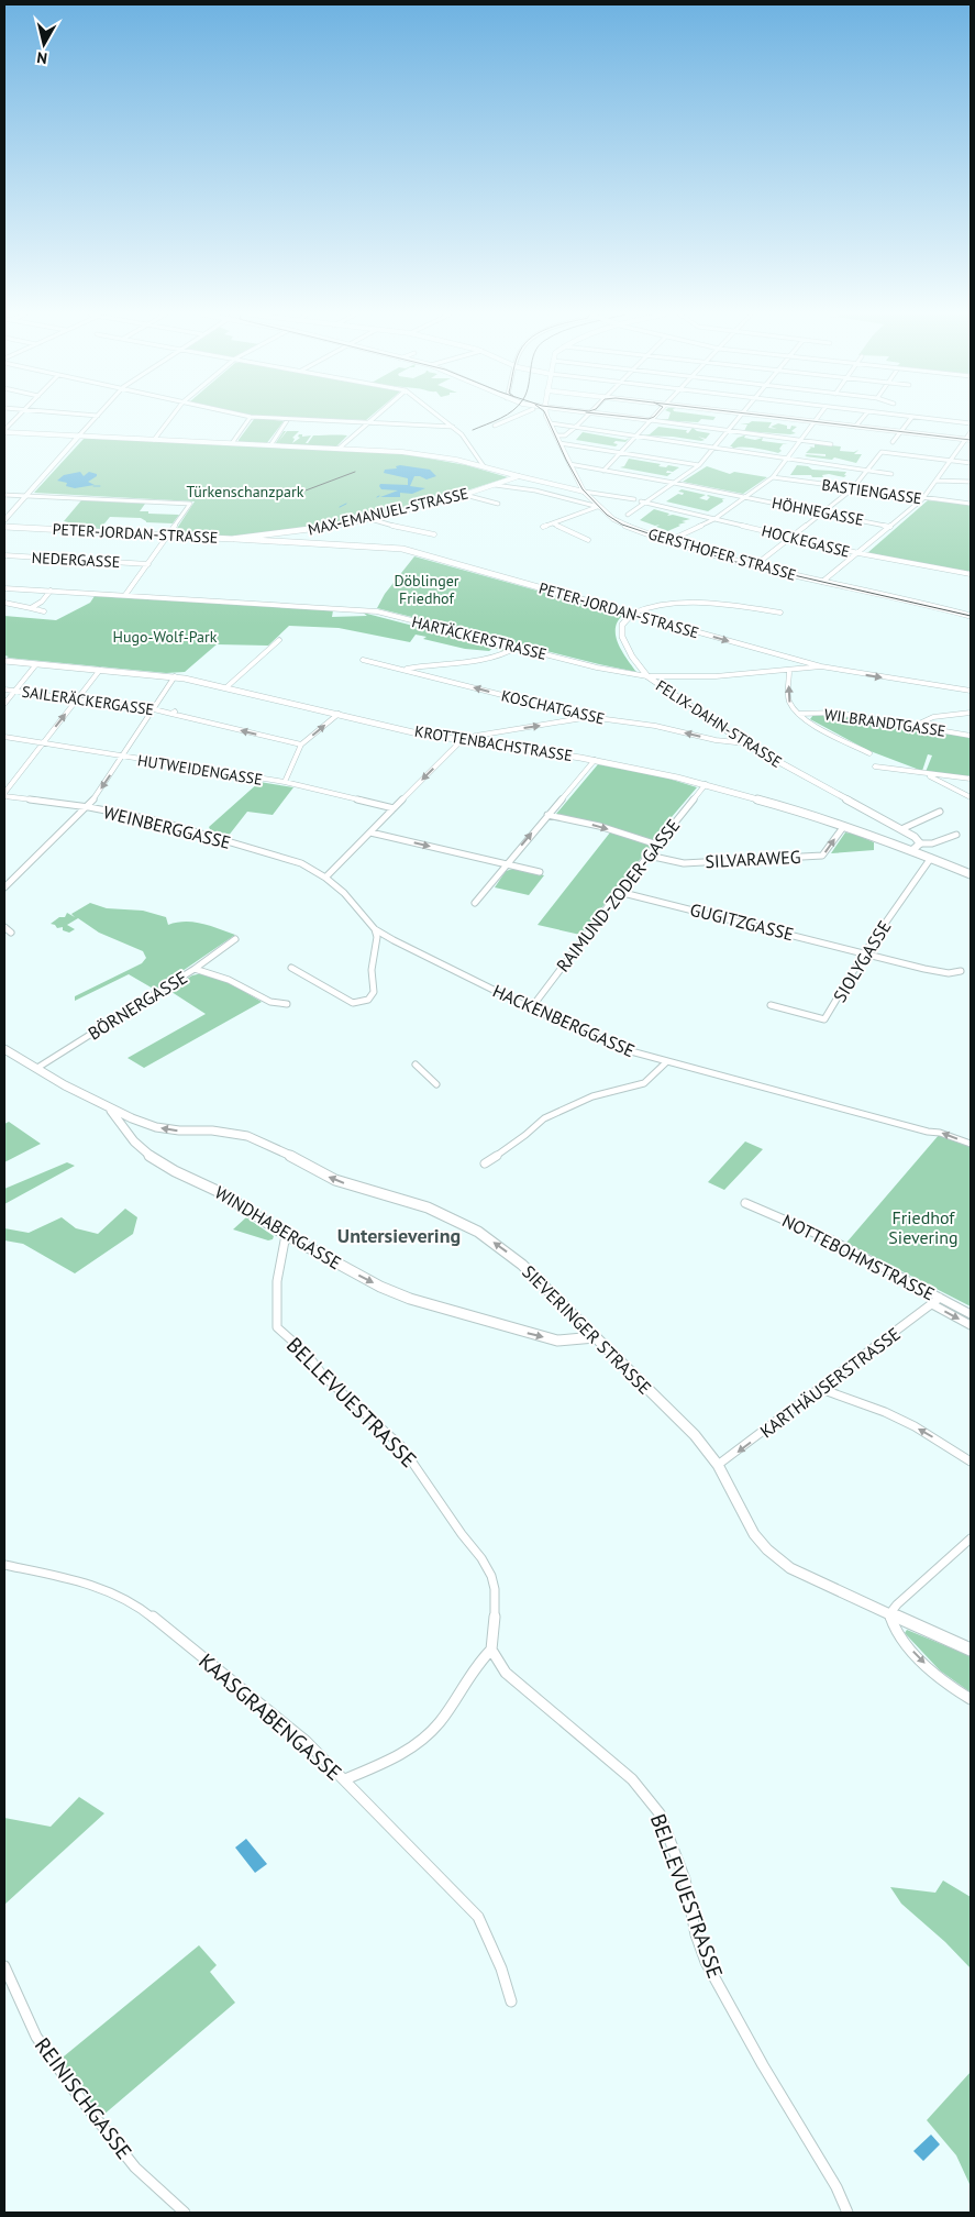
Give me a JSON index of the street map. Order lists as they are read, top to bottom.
{
  "streets": {
    "main road": [
      "MAX-EMANUEL-STRASSE",
      "PETER-JORDAN-STRASSE",
      "GERSTHOFER STRASSE",
      "KROTTENBACHSTRASSE",
      "WINDHABERGASSE",
      "SIEVERINGER STRASSE"
    ],
    "street": [
      "BASTIENGASSE",
      "HÖHNEGASSE",
      "HOCKEGASSE",
      "NEDERGASSE",
      "HARTÄCKERSTRASSE",
      "SAILERÄCKERGASSE",
      "KOSCHATGASSE",
      "WILBRANDTGASSE",
      "FELIX-DAHN-STRASSE",
      "HUTWEIDENGASSE",
      "WEINBERGGASSE",
      "SILVARAWEG",
      "RAIMUND-ZODER-GASSE",
      "GUGITZGASSE",
      "SIOLYGASSE",
      "BÖRNERGASSE",
      "HACKENBERGGASSE",
      "NOTTEBOHMSTRASSE",
      "KARTHÄUSERSTRASSE",
      "BELLEVUESTRASSE",
      "KAASGRABENGASSE",
      "REINISCHGASSE"
    ]
  },
  "crossings": [
    ["MAX-EMANUEL-STRASSE", "PETER-JORDAN-STRASSE"],
    ["PETER-JORDAN-STRASSE", "HARTÄCKERSTRASSE"],
    ["PETER-JORDAN-STRASSE", "FELIX-DAHN-STRASSE"],
    ["HARTÄCKERSTRASSE", "FELIX-DAHN-STRASSE"],
    ["KOSCHATGASSE", "FELIX-DAHN-STRASSE"],
    ["KROTTENBACHSTRASSE", "SILVARAWEG"],
    ["KROTTENBACHSTRASSE", "RAIMUND-ZODER-GASSE"],
    ["KROTTENBACHSTRASSE", "SIOLYGASSE"],
    ["WEINBERGGASSE", "HACKENBERGGASSE"],
    ["SILVARAWEG", "RAIMUND-ZODER-GASSE"],
    ["RAIMUND-ZODER-GASSE", "GUGITZGASSE"],
    ["RAIMUND-ZODER-GASSE", "HACKENBERGGASSE"],
    ["GUGITZGASSE", "SIOLYGASSE"],
    ["BÖRNERGASSE", "SIEVERINGER STRASSE"],
    ["WINDHABERGASSE", "SIEVERINGER STRASSE"],
    ["WINDHABERGASSE", "BELLEVUESTRASSE"],
    ["NOTTEBOHMSTRASSE", "KARTHÄUSERSTRASSE"],
    ["SIEVERINGER STRASSE", "KARTHÄUSERSTRASSE"]
  ],
  "one_way": [
    "PETER-JORDAN-STRASSE",
    "SAILERÄCKERGASSE",
    "SILVARAWEG",
    "HACKENBERGGASSE",
    "WINDHABERGASSE",
    "SIEVERINGER STRASSE",
    "KARTHÄUSERSTRASSE"
  ],
  "districts": ["Untersievering"],
  "parks": [
    "Türkenschanzpark",
    "Döblinger Friedhof",
    "Hugo-Wolf-Park",
    "Friedhof Sievering"
  ],
  "north": "bottom"
}
